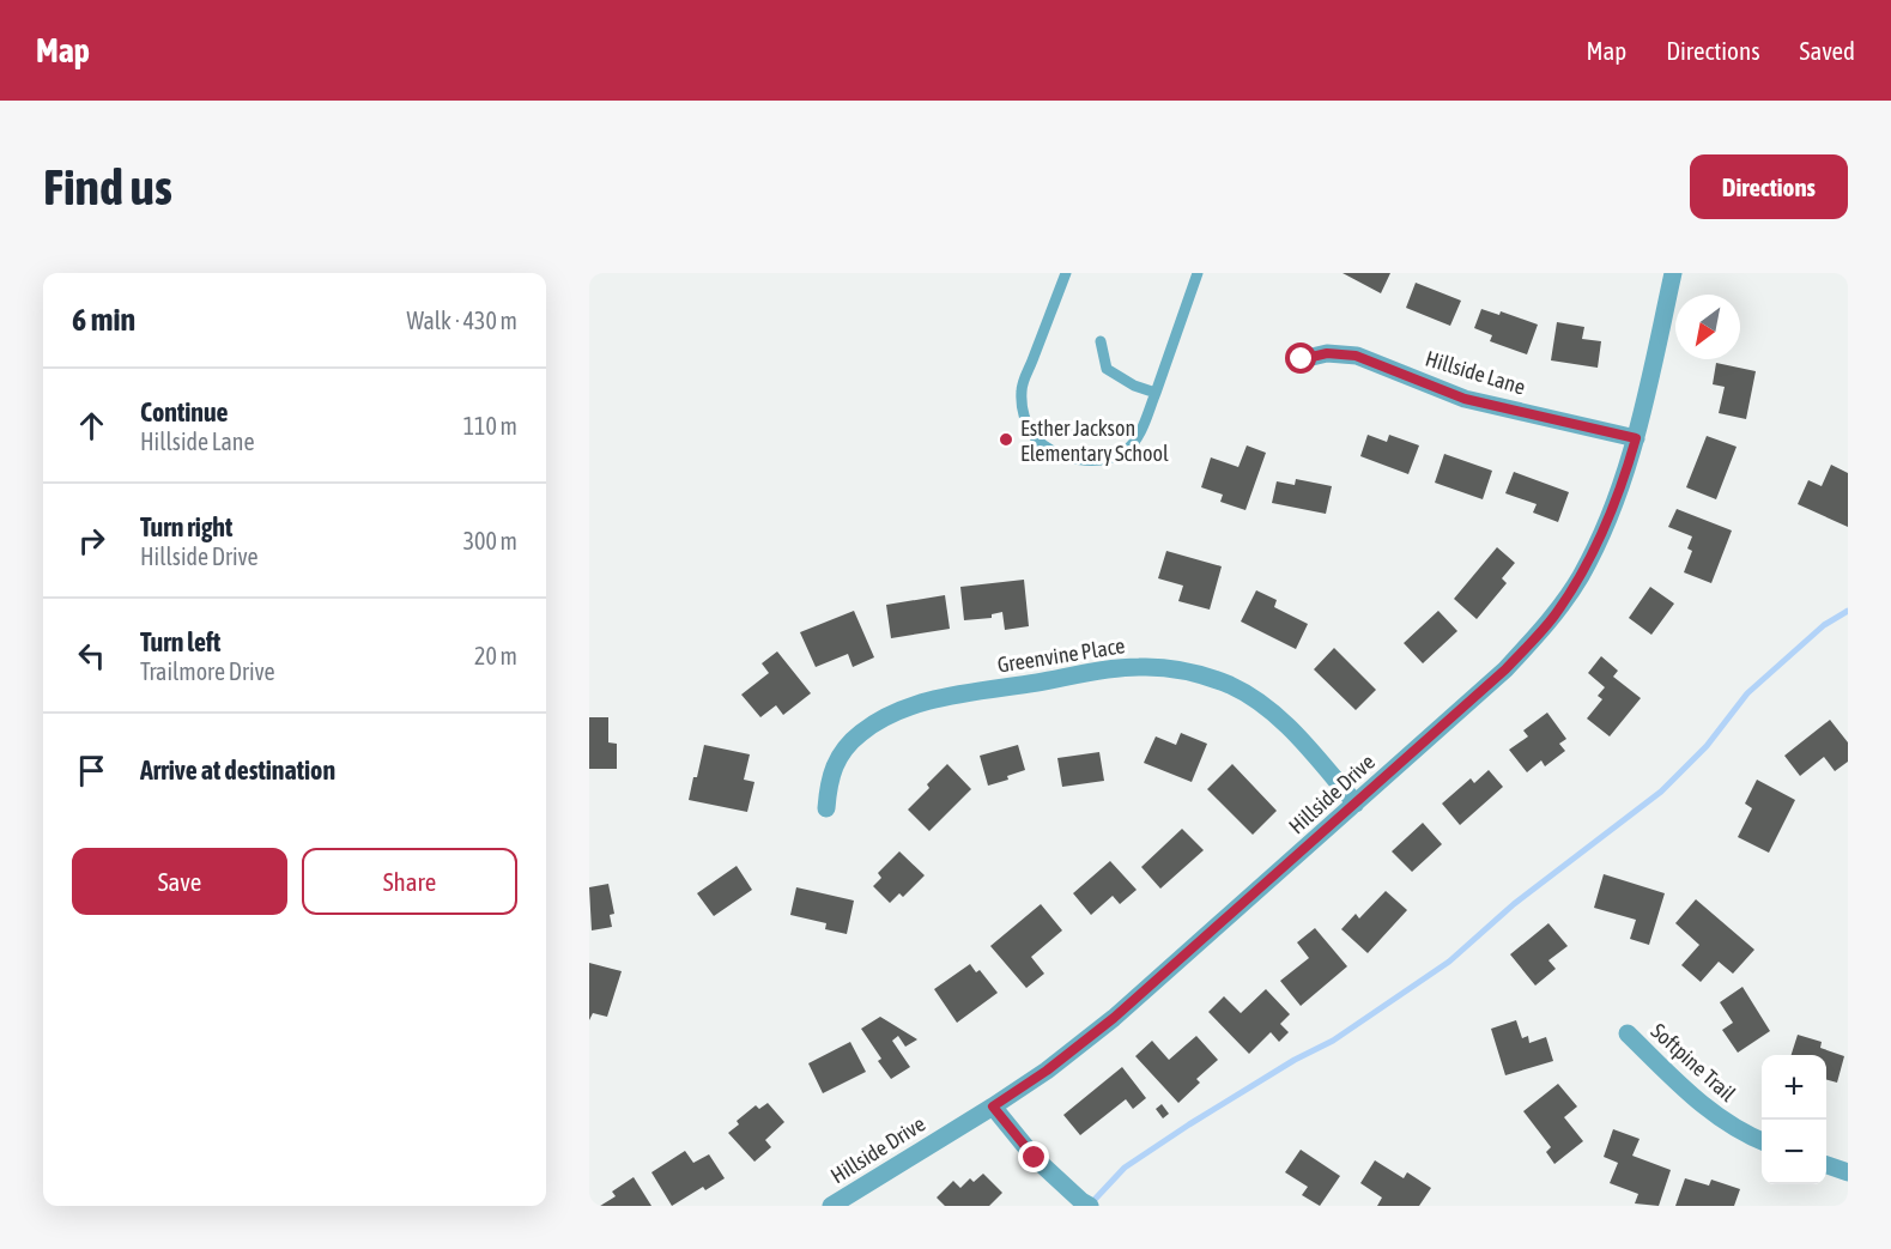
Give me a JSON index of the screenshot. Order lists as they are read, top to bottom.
{
  "streets": {
    "street": [
      "Hillside Lane",
      "Greenvine Place",
      "Hillside Drive",
      "Softpine Trail"
    ]
  },
  "crossings": [
    ["Hillside Lane", "Hillside Drive"],
    ["Greenvine Place", "Hillside Drive"]
  ],
  "places": ["Esther Jackson Elementary School"],
  "north": "bottom left",
  "page": {
    "header": "Map",
    "nav": ["Map", "Directions", "Saved"],
    "buttons": [
      "Directions",
      ["Save", "Share"]
    ],
    "title": "Find us",
    "heading": ["6 min", "Walk · 430 m"],
    "list": [
      ["Continue", "Hillside Lane", "110 m"],
      ["Turn right", "Hillside Drive", "300 m"],
      ["Turn left", "Trailmore Drive", "20 m"],
      "Arrive at destination"
    ],
    "map_buttons": ["+", "−"]
  }
}
